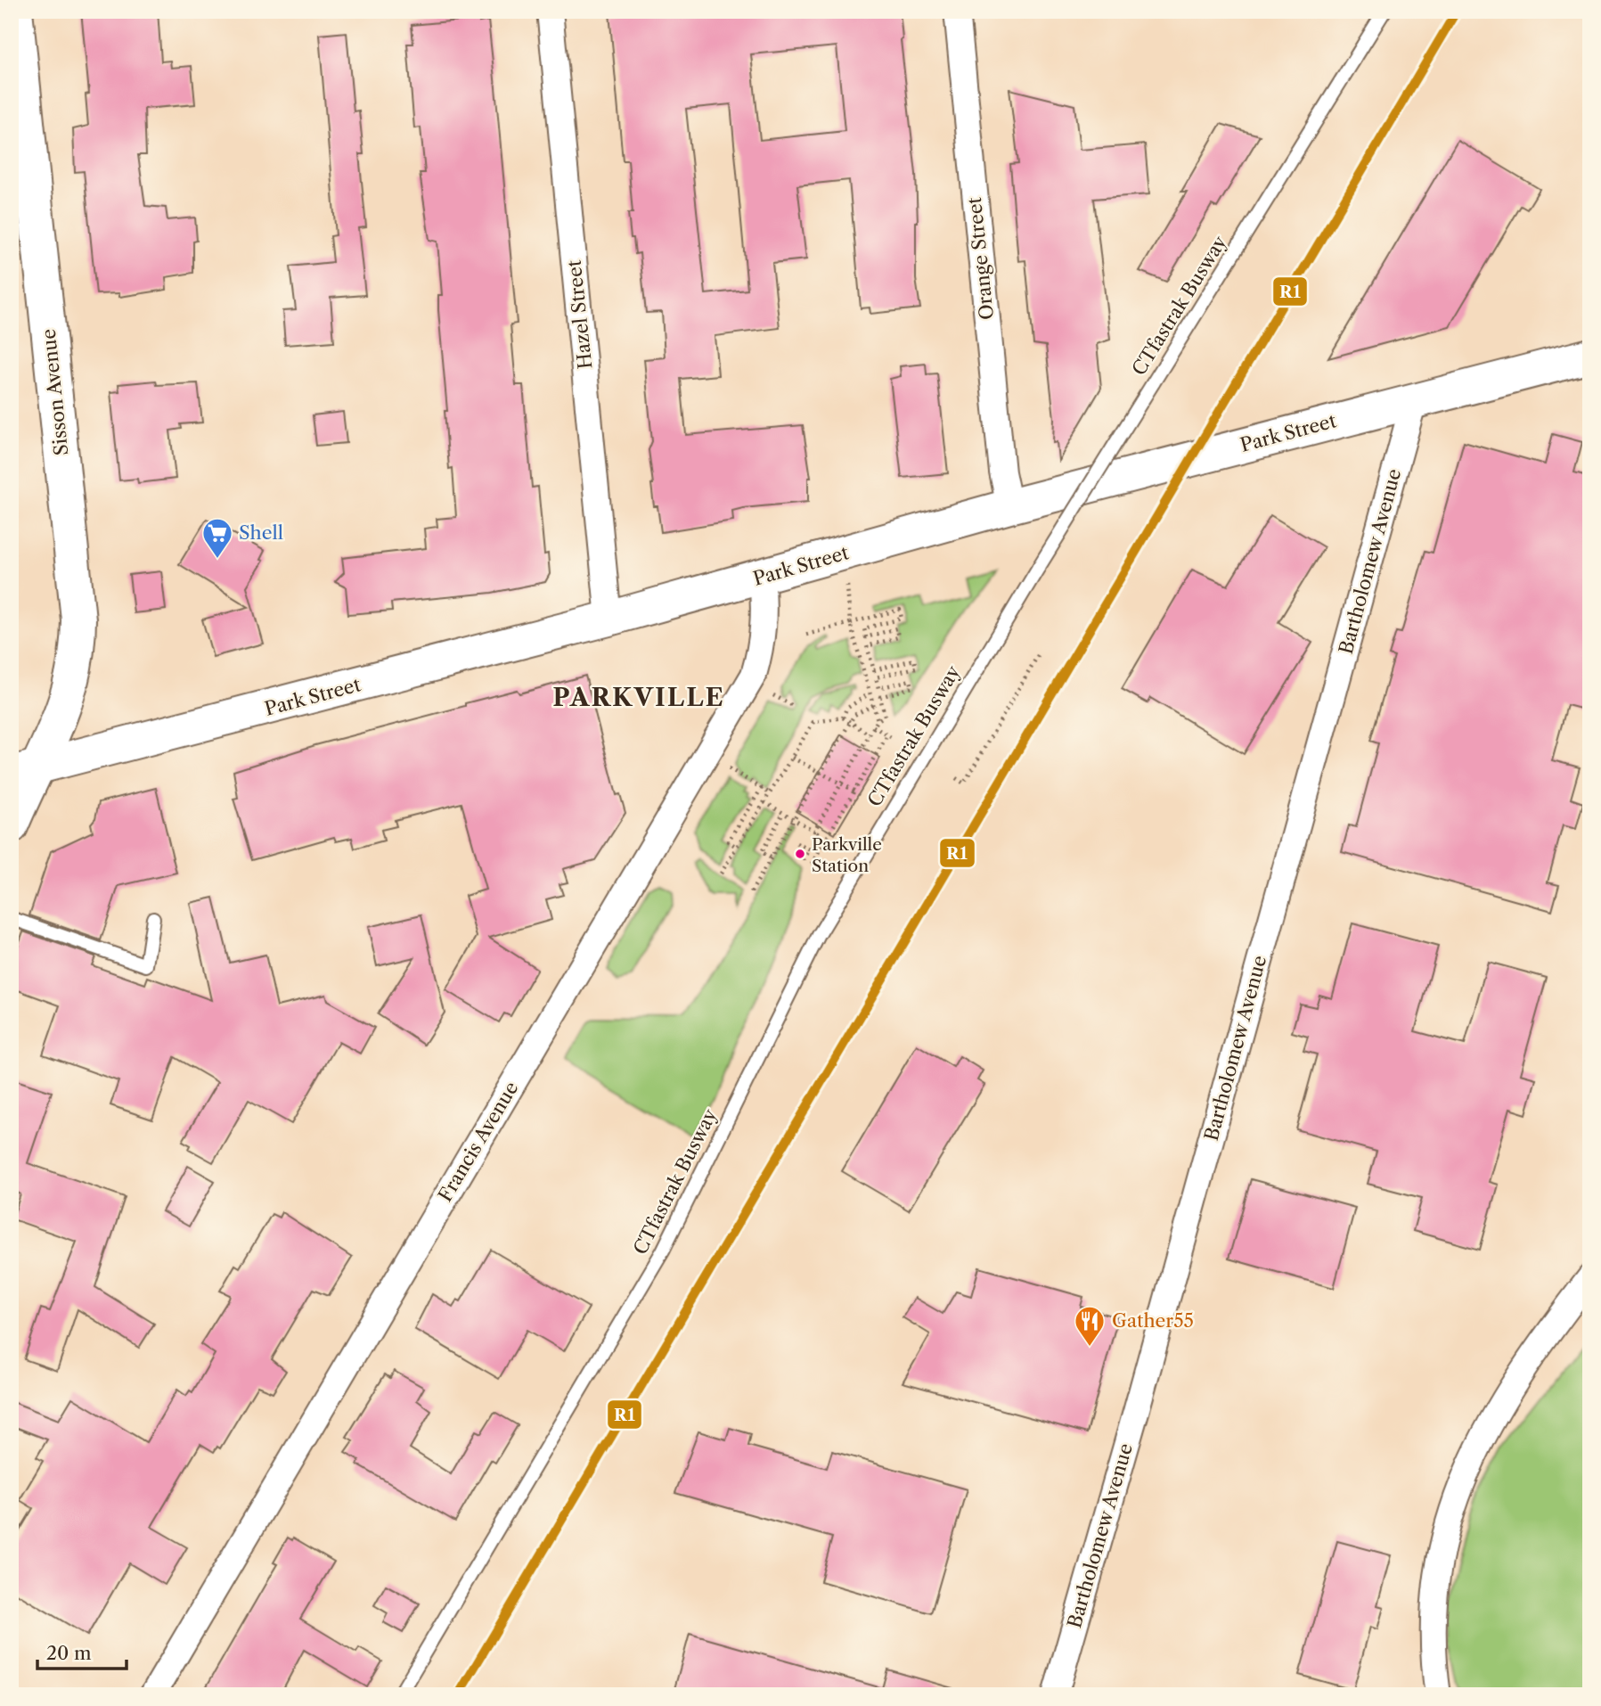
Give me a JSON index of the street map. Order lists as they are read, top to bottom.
{
  "streets": {
    "main road": ["Sisson Avenue", "Park Street"],
    "street": [
      "Orange Street",
      "Hazel Street",
      "Bartholomew Avenue",
      "Francis Avenue"
    ],
    "lane": ["CTfastrak Busway"]
  },
  "crossings": [
    ["Orange Street", "Park Street"],
    ["Hazel Street", "Park Street"],
    ["Sisson Avenue", "Park Street"],
    ["Park Street", "Bartholomew Avenue"],
    ["Park Street", "Francis Avenue"]
  ],
  "districts": ["PARKVILLE"],
  "places": {
    "supermarket": ["Shell"],
    "other": ["Parkville Station"],
    "restaurant": ["Gather55"]
  },
  "lines": ["transit line R1"],
  "scale_bar": "20 m"
}
